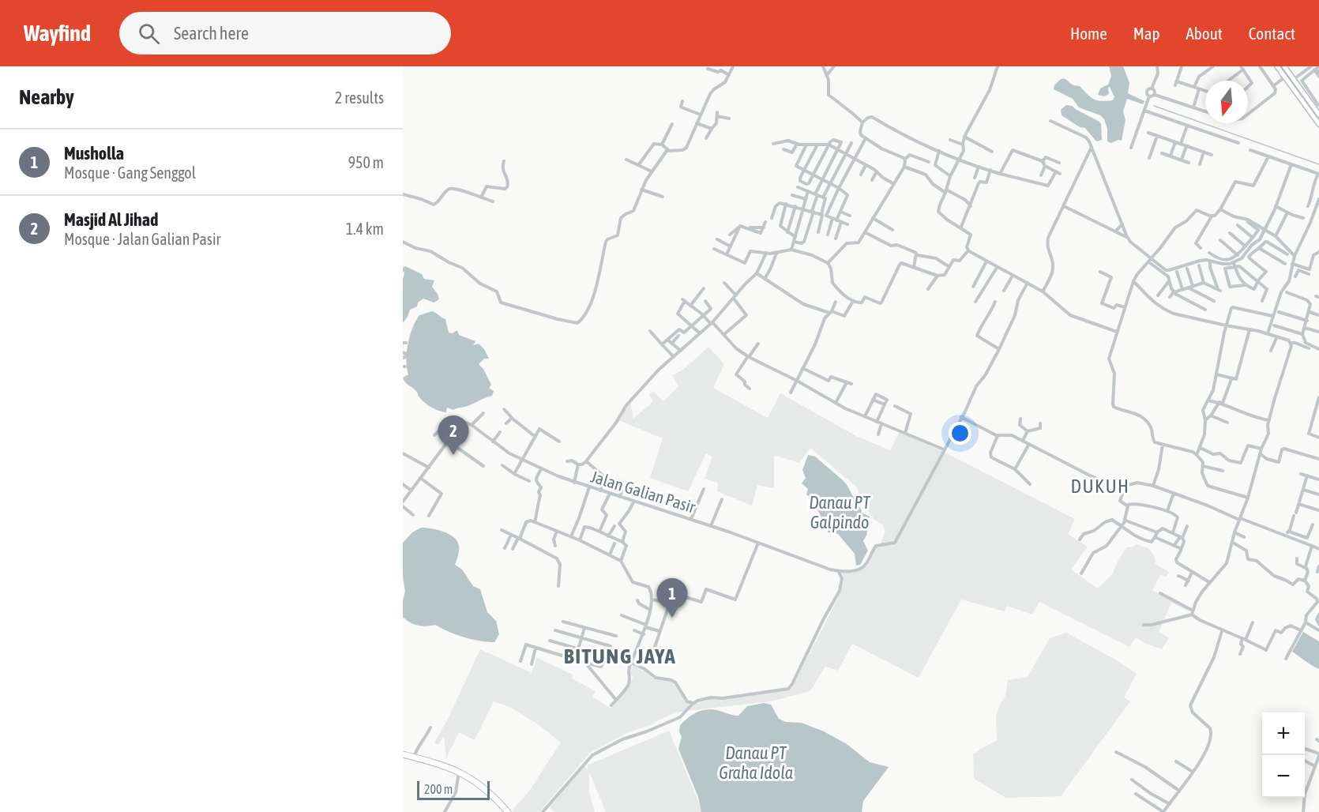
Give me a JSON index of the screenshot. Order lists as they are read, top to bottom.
{
  "streets": {
    "street": ["Jalan Galian Pasir"]
  },
  "districts": ["DUKUH", "BITUNG JAYA"],
  "water": ["Danau PT Galpindo", "Danau PT Graha Idola"],
  "scale_bar": "200 m",
  "north": "bottom",
  "page": {
    "header": "Wayfind",
    "search": "Search here",
    "nav": [
      "Home",
      "Map",
      "About",
      "Contact"
    ],
    "heading": ["Nearby", "2 results"],
    "list": [
      {
        "mark": "1",
        "name": "Musholla",
        "note": "Mosque · Gang Senggol",
        "value": "950 m"
      },
      {
        "mark": "2",
        "name": "Masjid Al Jihad",
        "note": "Mosque · Jalan Galian Pasir",
        "value": "1.4 km"
      }
    ],
    "pins": ["2", "1"],
    "map_buttons": ["+", "−"],
    "scale": "200 m"
  }
}
